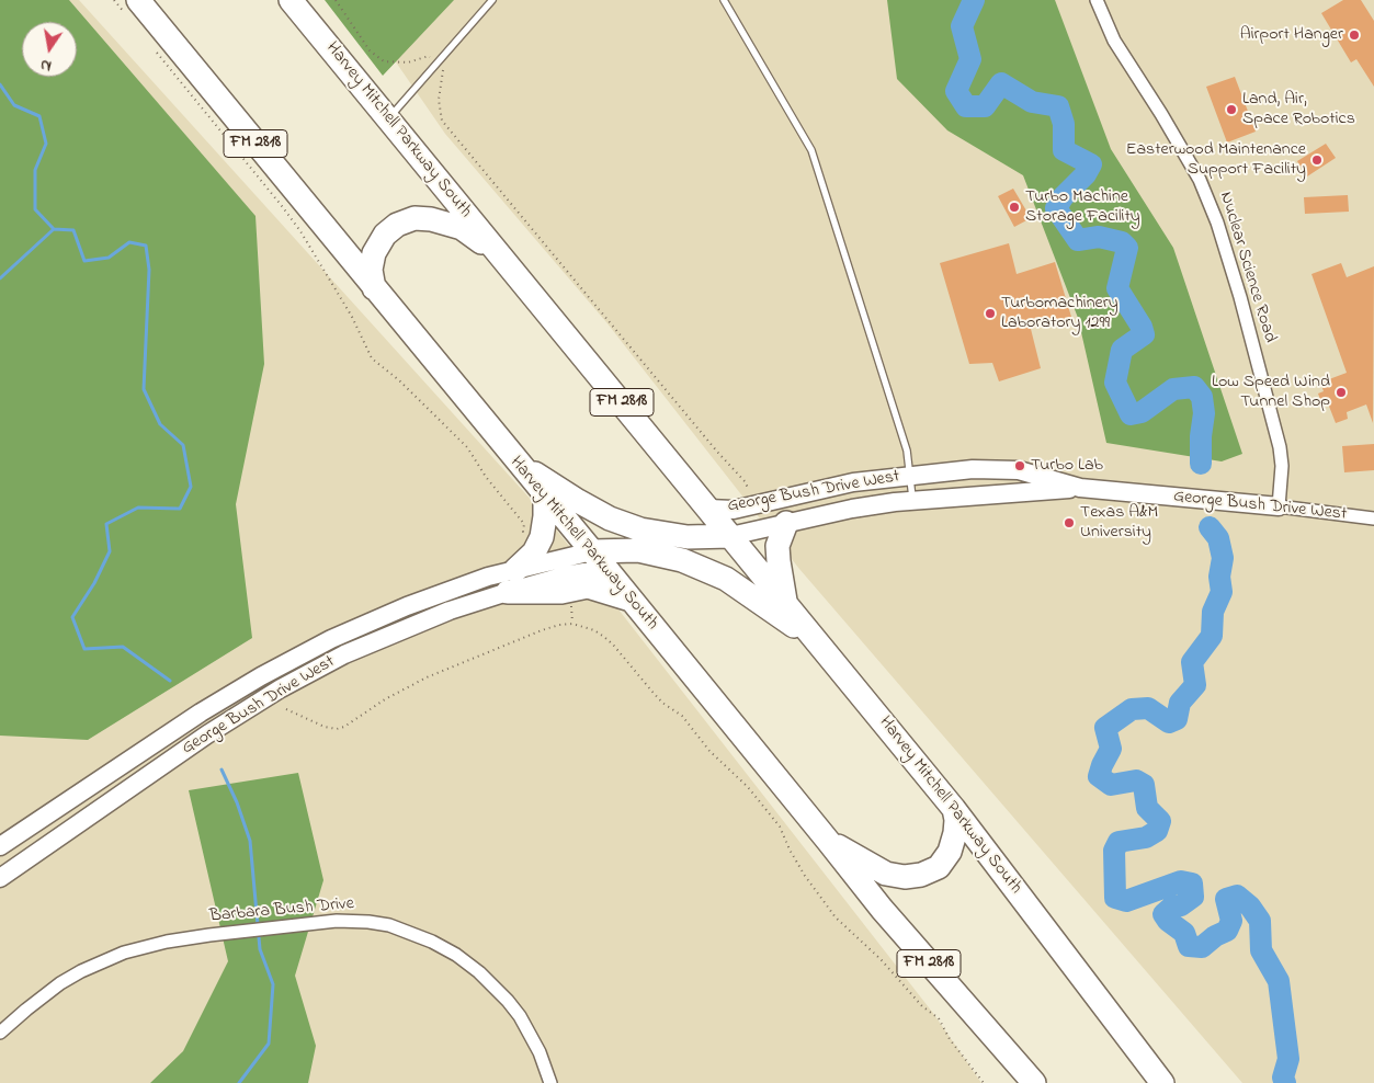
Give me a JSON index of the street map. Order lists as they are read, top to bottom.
{
  "streets": {
    "highway": ["Harvey Mitchell Parkway South", "FM 2818"],
    "main road": ["George Bush Drive West"],
    "street": ["Nuclear Science Road", "Barbara Bush Drive"]
  },
  "crossings": [
    ["Harvey Mitchell Parkway South", "George Bush Drive West"],
    ["Nuclear Science Road", "George Bush Drive West"]
  ],
  "places": [
    "Airport Hanger",
    "Land, Air, Space Robotics",
    "Easterwood Maintenance Support Facility",
    "Turbo Machine Storage Facility",
    "Turbomachinery Laboratory 1299",
    "Low Speed Wind Tunnel Shop",
    "Turbo Lab",
    "Texas A&M University"
  ],
  "north": "bottom"
}
